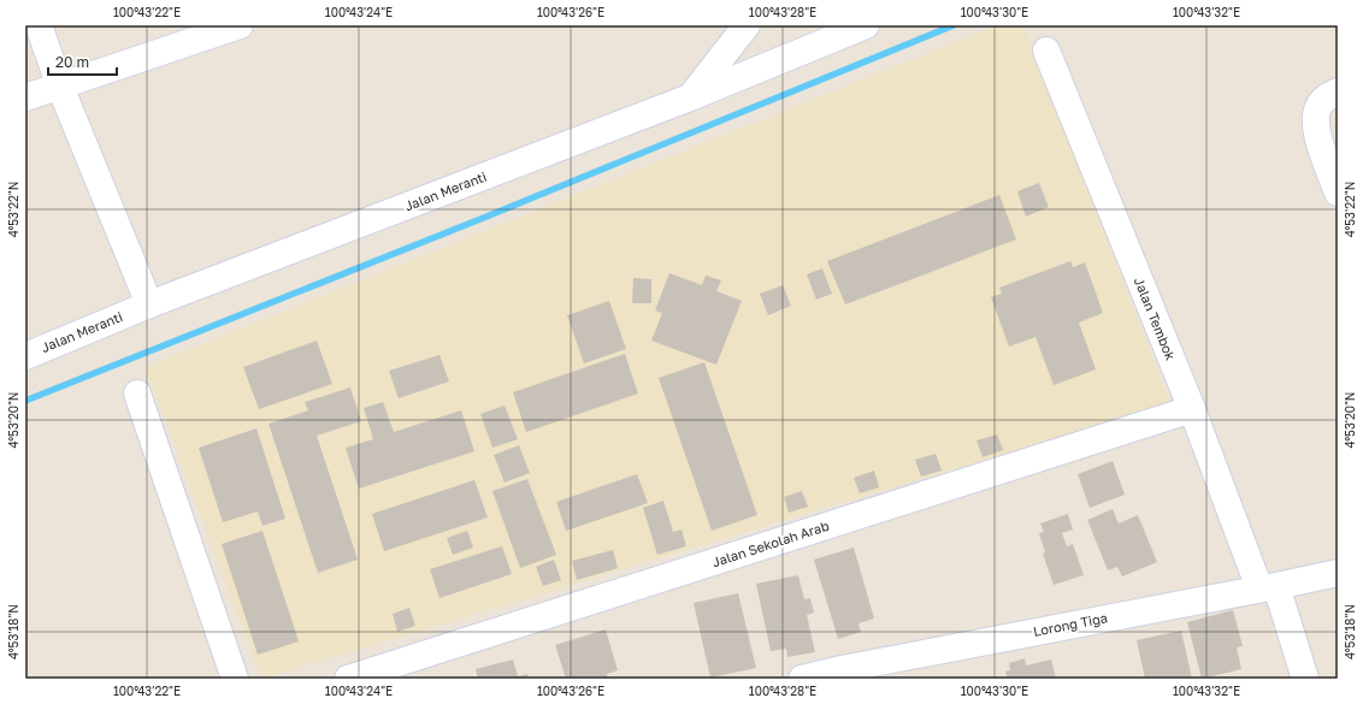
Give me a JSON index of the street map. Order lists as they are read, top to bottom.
{
  "streets": {
    "street": [
      "Jalan Meranti",
      "Jalan Tembok",
      "Jalan Sekolah Arab",
      "Lorong Tiga"
    ]
  },
  "crossings": [
    ["Jalan Tembok", "Jalan Sekolah Arab"],
    ["Jalan Tembok", "Lorong Tiga"]
  ],
  "scale_bar": "20 m",
  "coordinates": [
    "100°43'22\"E",
    "100°43'24\"E",
    "100°43'26\"E",
    "100°43'28\"E",
    "100°43'30\"E",
    "100°43'32\"E",
    "4°53'22\"N",
    "4°53'20\"N",
    "4°53'18\"N"
  ]
}
